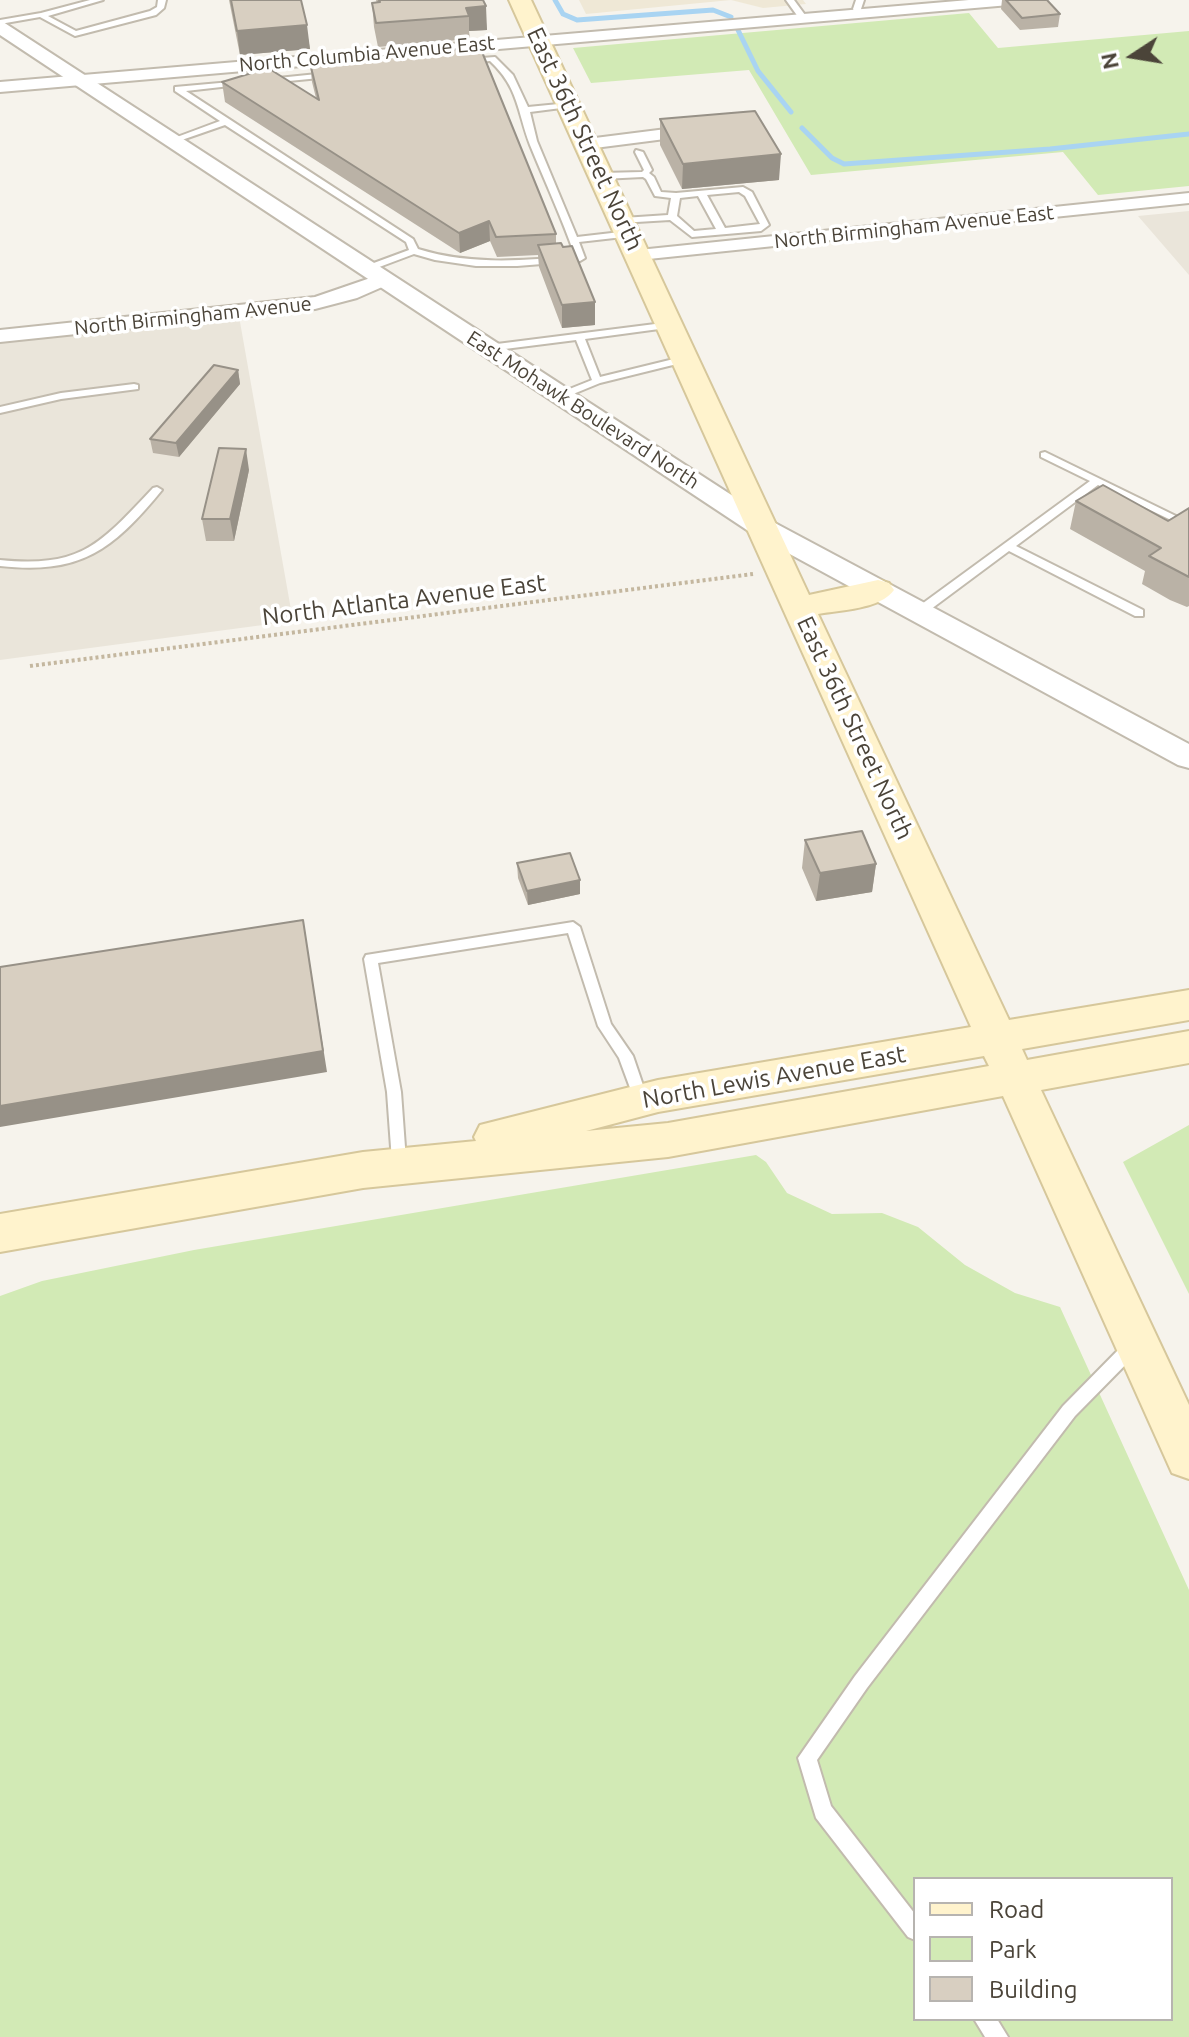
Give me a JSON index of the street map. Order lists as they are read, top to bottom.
{
  "streets": {
    "main road": ["East 36th Street North", "North Lewis Avenue East"],
    "street": [
      "North Columbia Avenue East",
      "North Birmingham Avenue East",
      "North Birmingham Avenue",
      "East Mohawk Boulevard North"
    ],
    "path": ["North Atlanta Avenue East"]
  },
  "crossings": [
    ["North Columbia Avenue East", "East 36th Street North"],
    ["North Columbia Avenue East", "East Mohawk Boulevard North"],
    ["East 36th Street North", "North Birmingham Avenue East"],
    ["East 36th Street North", "East Mohawk Boulevard North"],
    ["East 36th Street North", "North Atlanta Avenue East"],
    ["East 36th Street North", "North Lewis Avenue East"],
    ["North Birmingham Avenue", "East Mohawk Boulevard North"]
  ],
  "legend": ["Road", "Park", "Building"],
  "north": "left"
}
